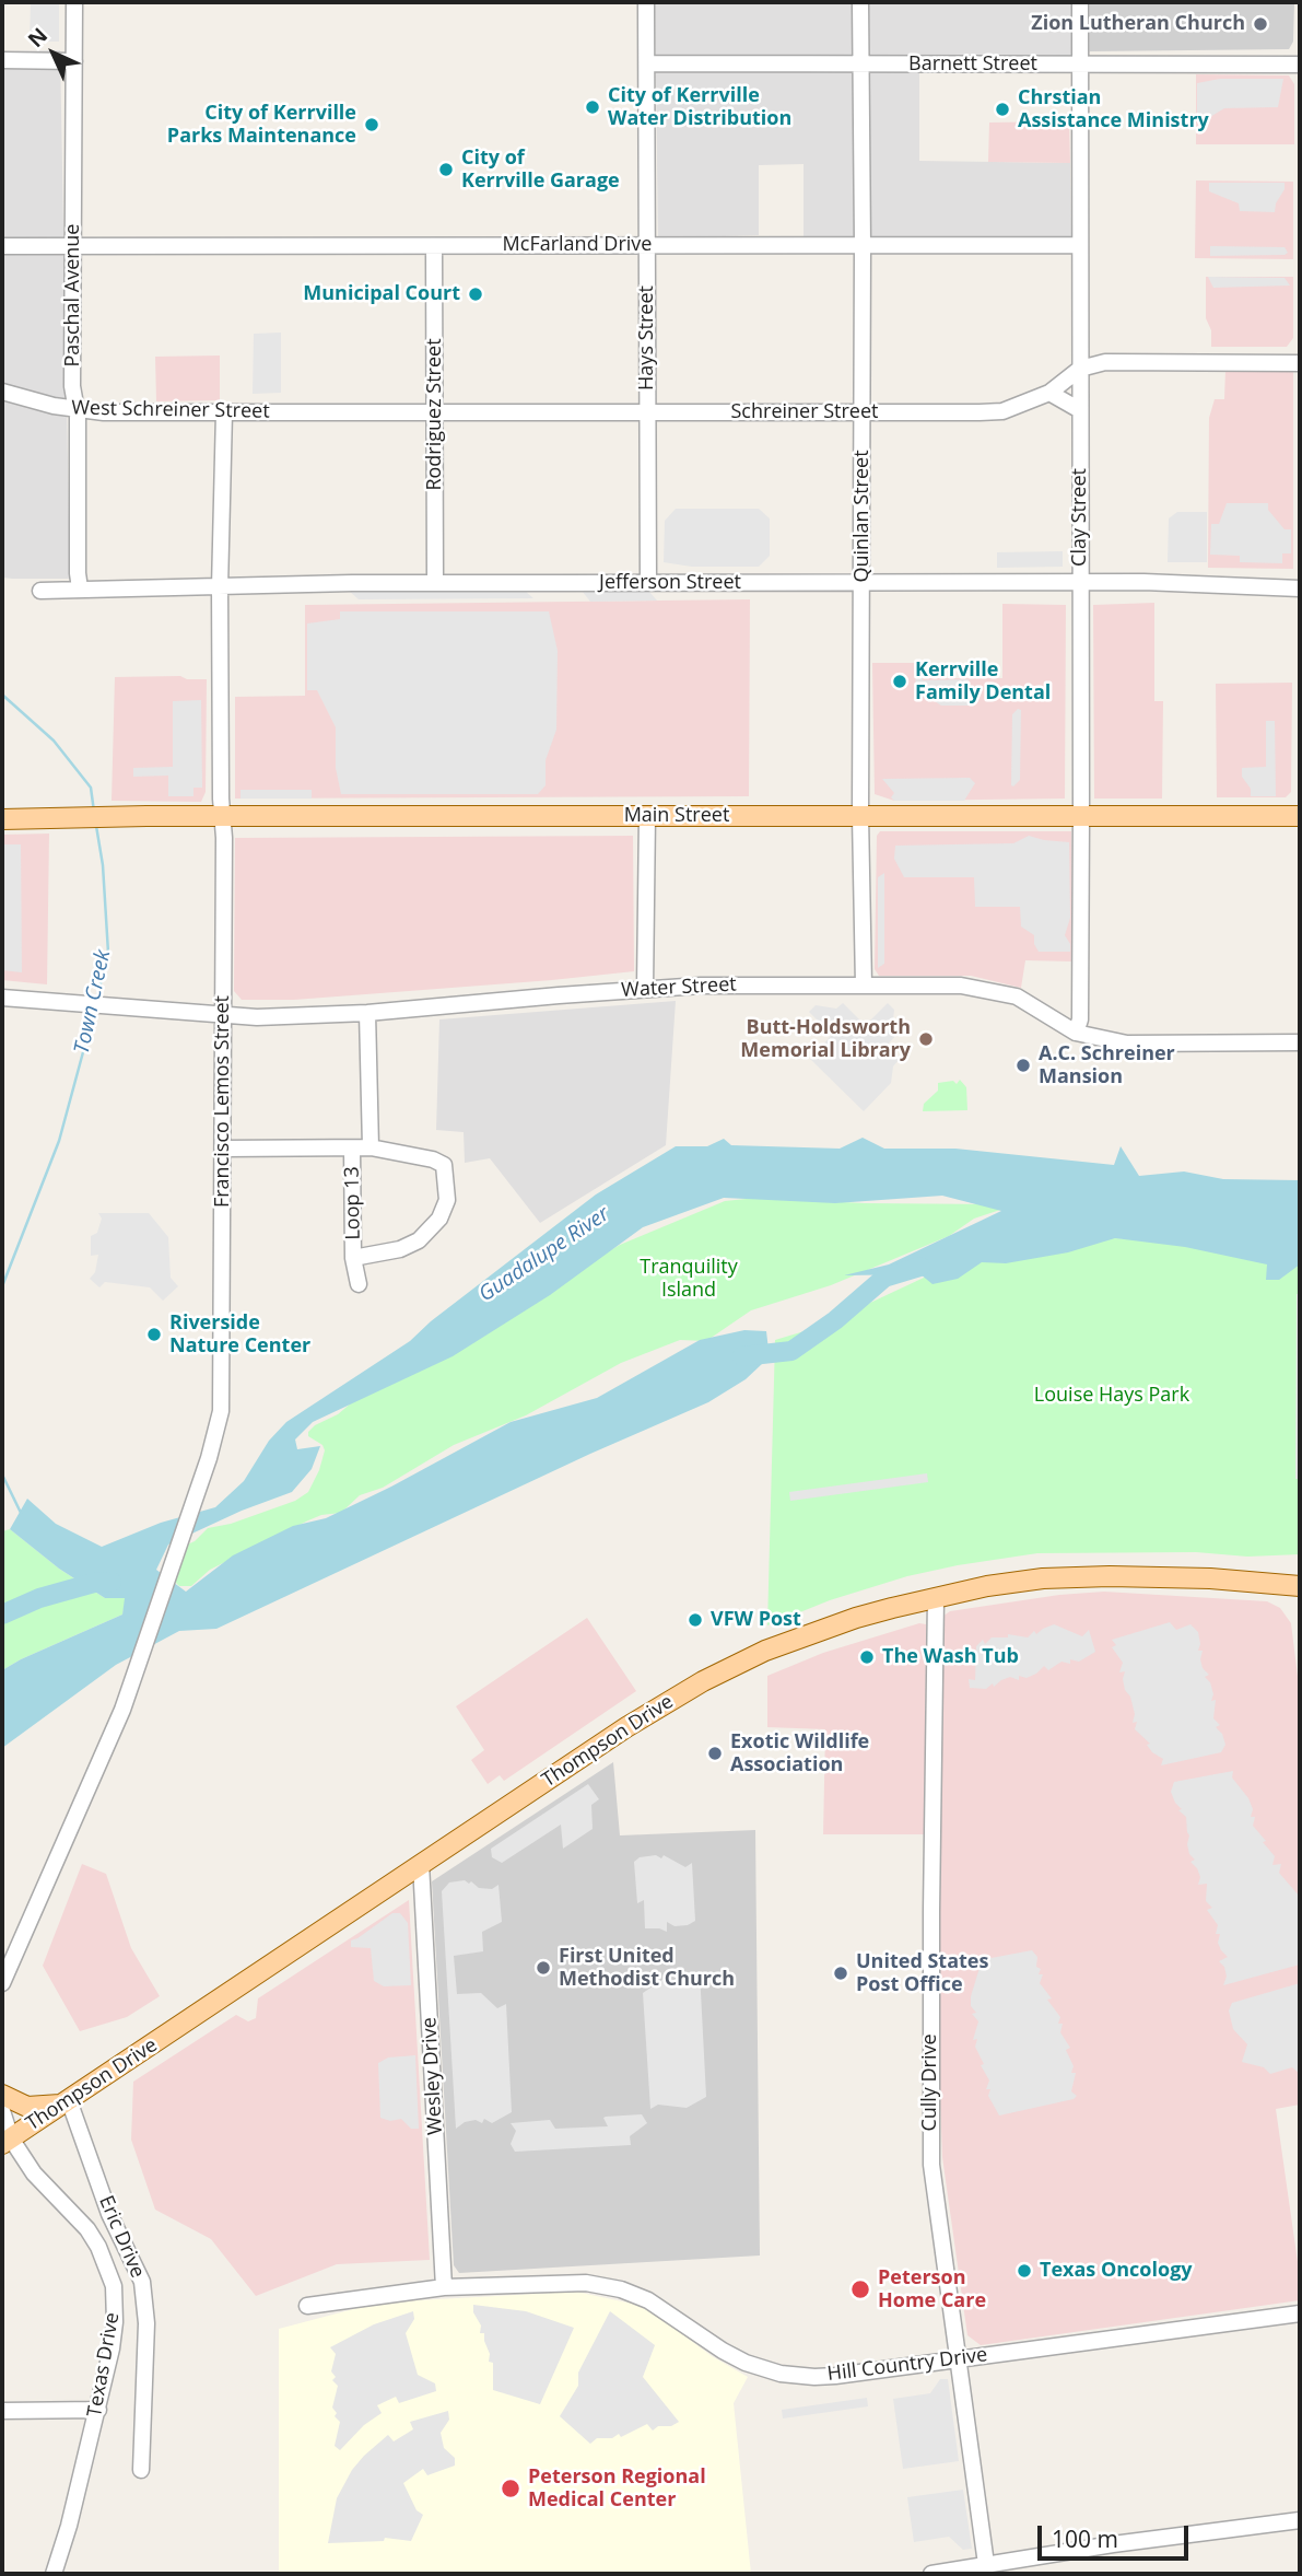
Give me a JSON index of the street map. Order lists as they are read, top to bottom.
{
  "streets": {
    "main road": ["Main Street", "Thompson Drive"],
    "street": [
      "Barnett Street",
      "McFarland Drive",
      "Paschal Avenue",
      "Hays Street",
      "West Schreiner Street",
      "Schreiner Street",
      "Rodriguez Street",
      "Quinlan Street",
      "Clay Street",
      "Jefferson Street",
      "Water Street",
      "Francisco Lemos Street",
      "Loop 13",
      "Wesley Drive",
      "Cully Drive",
      "Eric Drive",
      "Texas Drive",
      "Hill Country Drive"
    ]
  },
  "crossings": [
    ["Barnett Street", "Hays Street"],
    ["Barnett Street", "Quinlan Street"],
    ["Barnett Street", "Clay Street"],
    ["McFarland Drive", "Paschal Avenue"],
    ["McFarland Drive", "Hays Street"],
    ["McFarland Drive", "Rodriguez Street"],
    ["McFarland Drive", "Quinlan Street"],
    ["McFarland Drive", "Clay Street"],
    ["Paschal Avenue", "West Schreiner Street"],
    ["Paschal Avenue", "Jefferson Street"],
    ["Hays Street", "Schreiner Street"],
    ["Hays Street", "Jefferson Street"],
    ["West Schreiner Street", "Schreiner Street"],
    ["West Schreiner Street", "Francisco Lemos Street"],
    ["Schreiner Street", "Rodriguez Street"],
    ["Schreiner Street", "Quinlan Street"],
    ["Schreiner Street", "Clay Street"],
    ["Rodriguez Street", "Jefferson Street"],
    ["Quinlan Street", "Jefferson Street"],
    ["Quinlan Street", "Main Street"],
    ["Quinlan Street", "Water Street"],
    ["Clay Street", "Jefferson Street"],
    ["Clay Street", "Main Street"],
    ["Clay Street", "Water Street"],
    ["Jefferson Street", "Francisco Lemos Street"],
    ["Main Street", "Francisco Lemos Street"],
    ["Water Street", "Francisco Lemos Street"],
    ["Thompson Drive", "Wesley Drive"],
    ["Thompson Drive", "Cully Drive"],
    ["Thompson Drive", "Eric Drive"],
    ["Thompson Drive", "Texas Drive"],
    ["Wesley Drive", "Hill Country Drive"],
    ["Cully Drive", "Hill Country Drive"]
  ],
  "water": ["Town Creek", "Guadalupe River"],
  "parks": ["Tranquility Island", "Louise Hays Park"],
  "places": [
    "Zion Lutheran Church",
    "City of Kerrville Water Distribution",
    "Chrstian Assistance Ministry",
    "City of Kerrville Parks Maintenance",
    "City of Kerrville Garage",
    "Municipal Court",
    "Kerrville Family Dental",
    "Butt-Holdsworth Memorial Library",
    "A.C. Schreiner Mansion",
    "Riverside Nature Center",
    "VFW Post",
    "The Wash Tub",
    "Exotic Wildlife Association",
    "First United Methodist Church",
    "United States Post Office",
    "Texas Oncology",
    "Peterson Home Care",
    "Peterson Regional Medical Center"
  ],
  "scale_bar": "100 m",
  "north": "top left"
}
